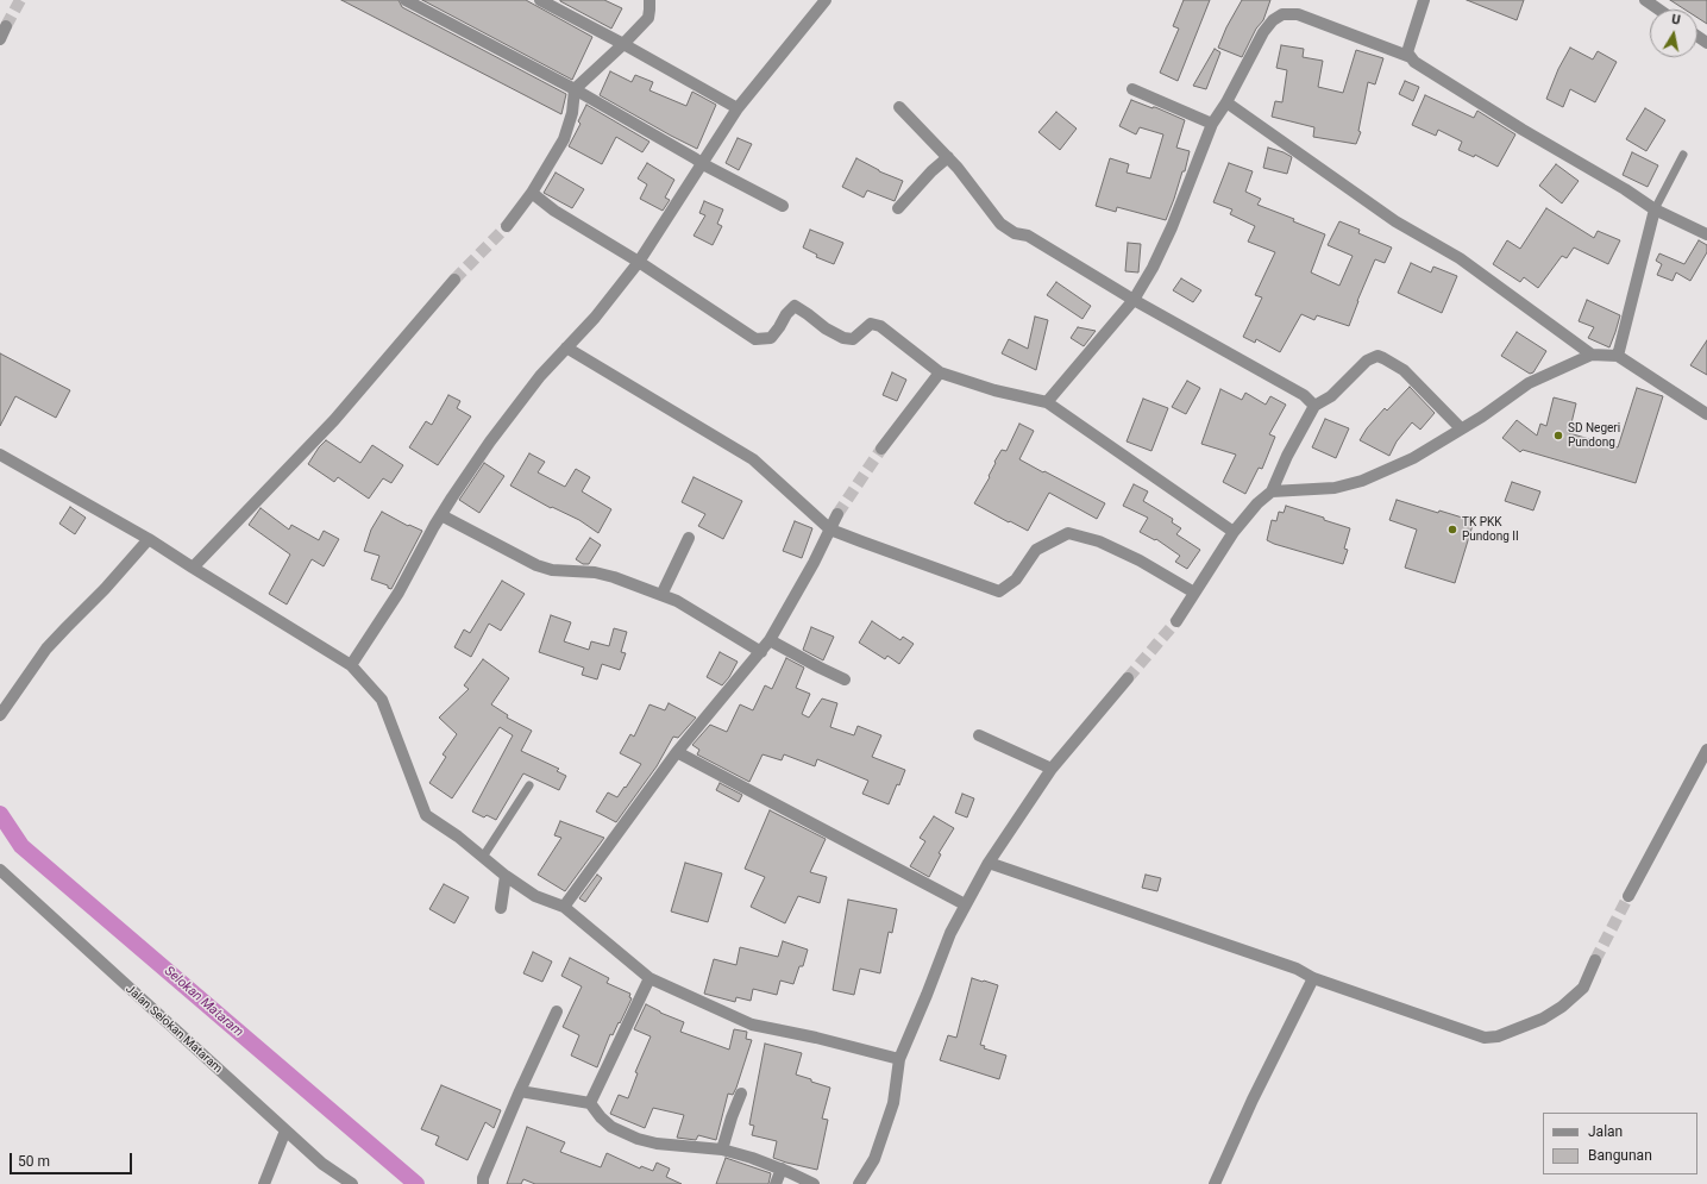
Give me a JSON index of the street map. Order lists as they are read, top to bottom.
{
  "streets": {
    "street": ["Jalan Selokan Mataram"]
  },
  "water": ["Selokan Mataram"],
  "places": ["SD Negeri Pundong", "TK PKK Pundong II"],
  "legend": ["Jalan", "Bangunan"],
  "scale_bar": "50 m",
  "north": "top"
}
